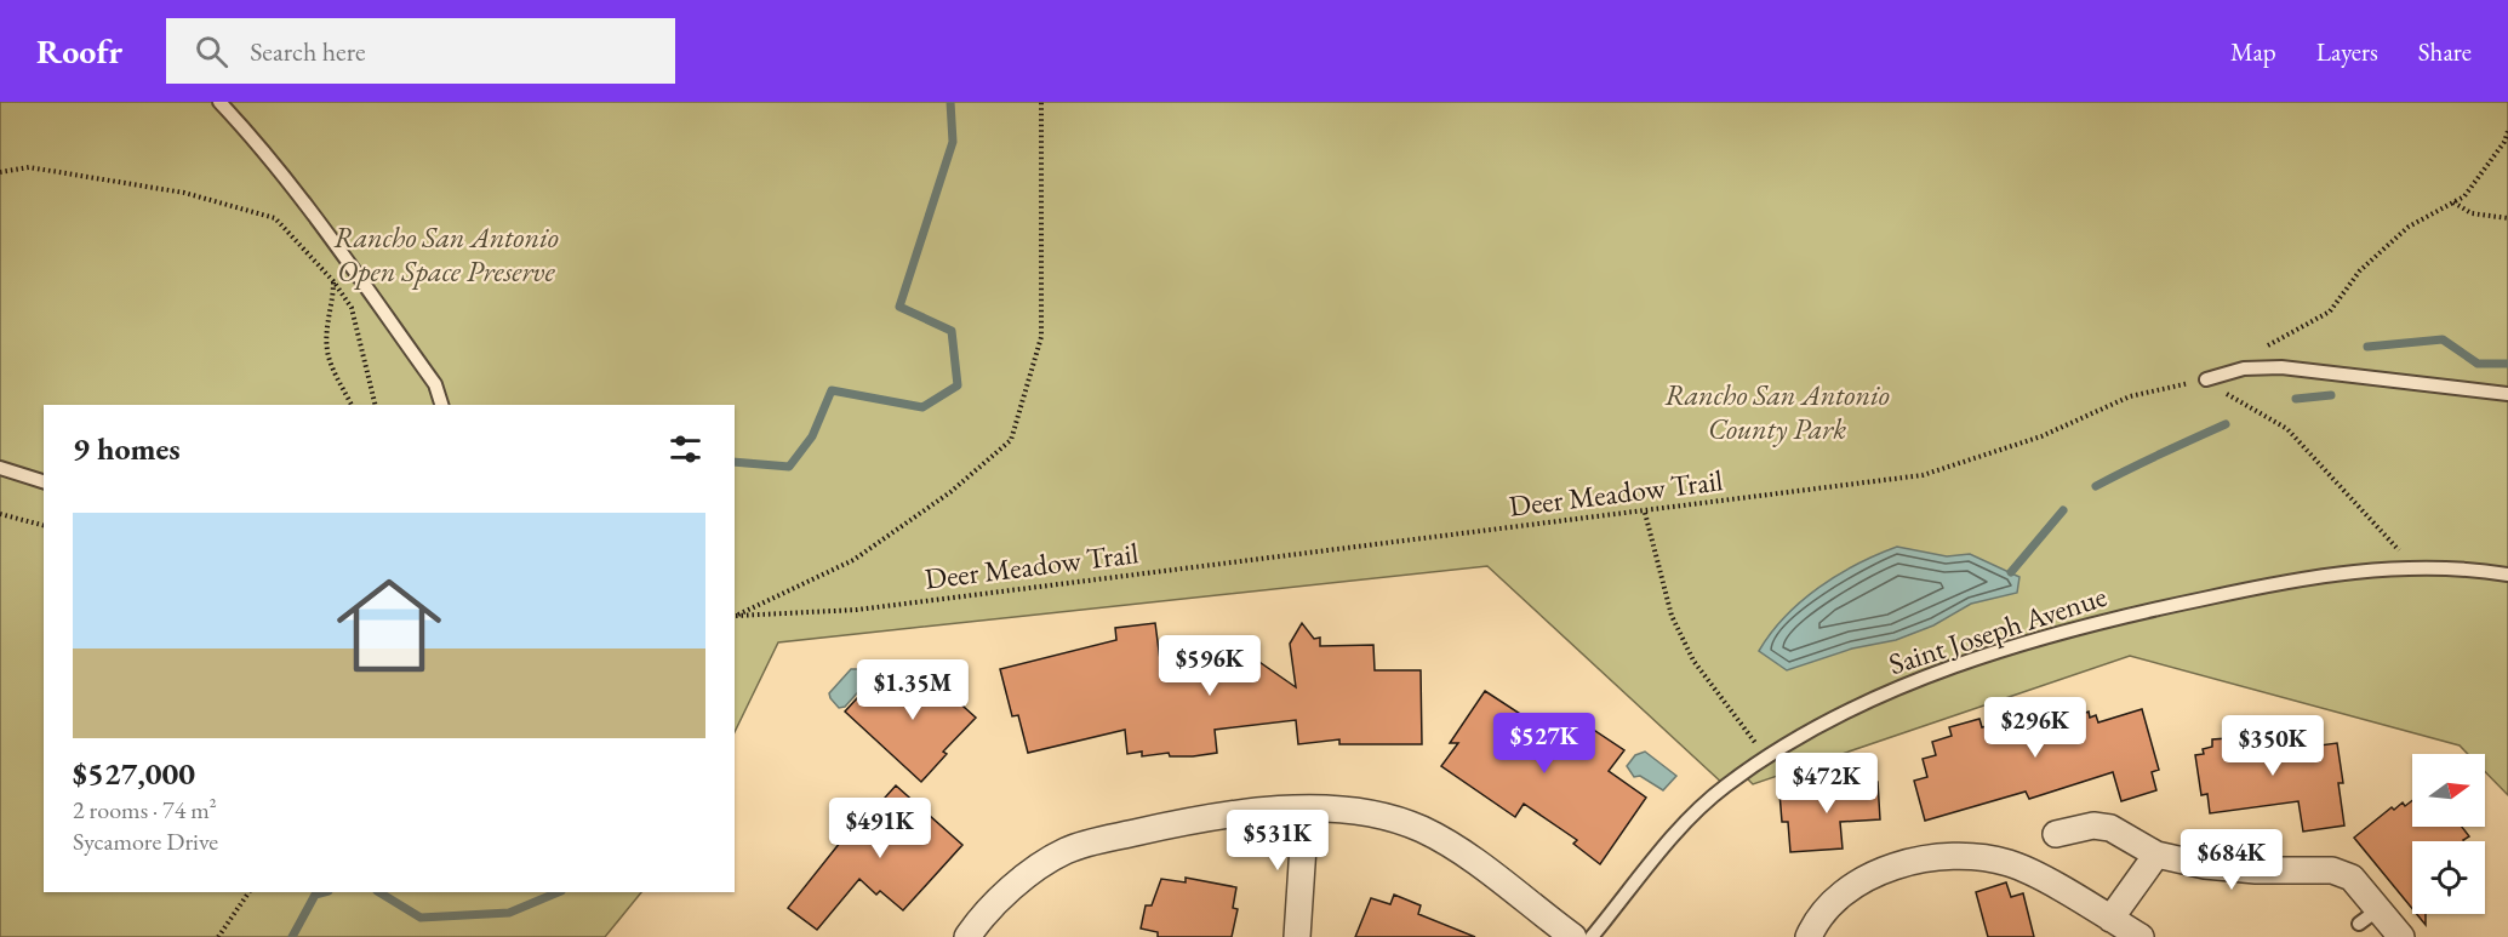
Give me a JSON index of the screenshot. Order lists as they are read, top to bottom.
{
  "streets": {
    "lane": ["Saint Joseph Avenue"],
    "path": ["Deer Meadow Trail"]
  },
  "parks": ["Rancho San Antonio Open Space Preserve", "Rancho San Antonio County Park"],
  "north": "right",
  "page": {
    "header": "Roofr",
    "search": "Search here",
    "nav": ["Map", "Layers", "Share"],
    "heading": "9 homes",
    "list": [
      {
        "name": "$527,000",
        "note": "2 rooms · 74 m² · Sycamore Drive"
      }
    ],
    "price": [
      "$596K",
      "$1.35M",
      "$296K",
      "$527K",
      "$350K",
      "$472K",
      "$491K",
      "$531K",
      "$684K"
    ]
  }
}
